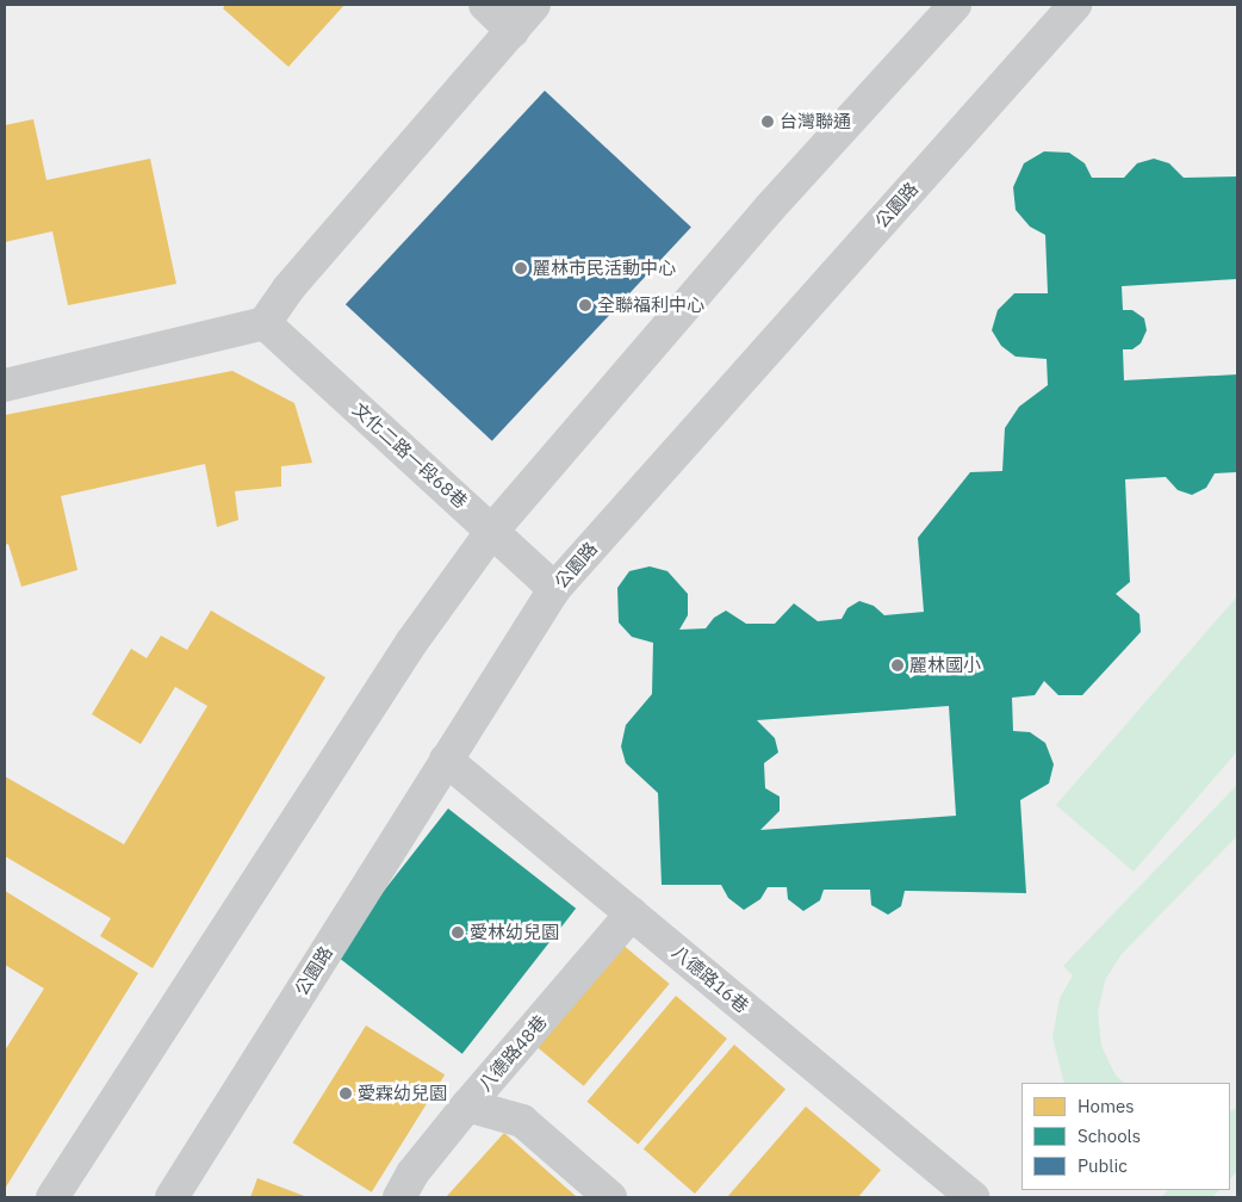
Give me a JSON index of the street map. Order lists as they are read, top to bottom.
{
  "streets": {
    "street": [
      "公園路",
      "文化二路一段68巷",
      "八德路16巷",
      "八德路48巷"
    ]
  },
  "crossings": [
    ["公園路", "文化二路一段68巷"],
    ["公園路", "八德路16巷"],
    ["八德路16巷", "八德路48巷"]
  ],
  "places": [
    "台灣聯通",
    "麗林市民活動中心",
    "全聯福利中心",
    "麗林國小",
    "愛林幼兒園",
    "愛霖幼兒園"
  ],
  "legend": ["Homes", "Schools", "Public"]
}
